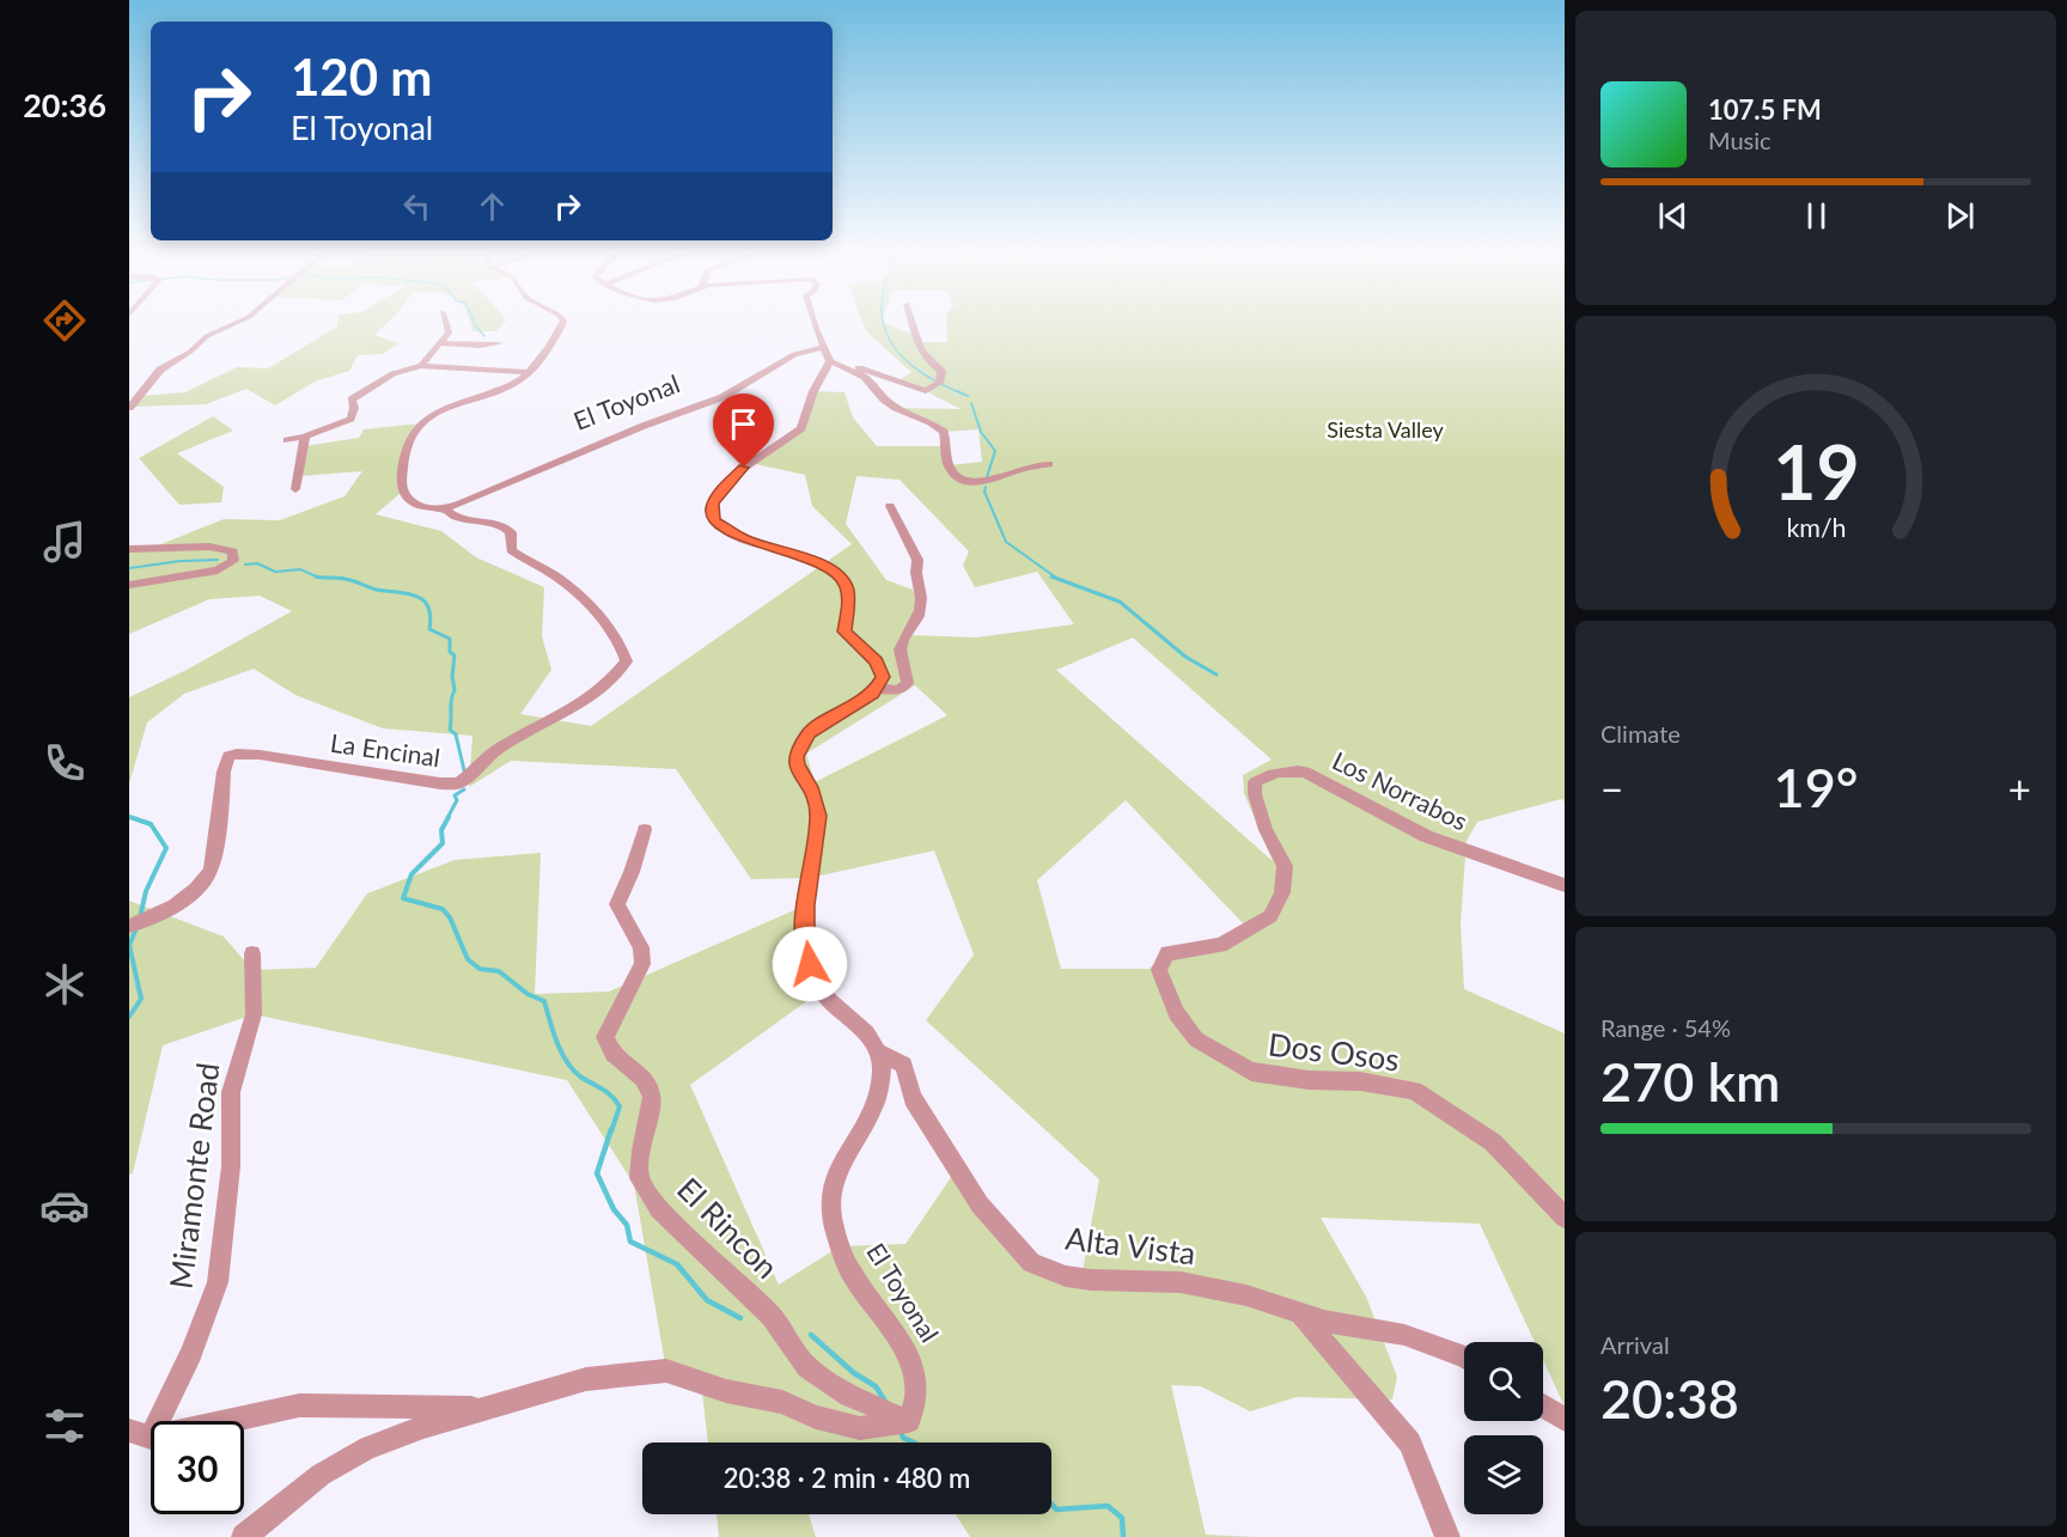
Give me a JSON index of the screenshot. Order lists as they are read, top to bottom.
{
  "streets": {
    "street": [
      "El Toyonal",
      "La Encinal",
      "Los Norrabos",
      "Dos Osos",
      "Miramonte Road",
      "El Rincon",
      "Alta Vista"
    ]
  },
  "crossings": [
    ["El Toyonal", "La Encinal"],
    ["El Toyonal", "El Rincon"],
    ["El Toyonal", "Alta Vista"],
    ["Los Norrabos", "Dos Osos"]
  ],
  "parks": ["Siesta Valley"],
  "page": {
    "tabs": "20:36",
    "turn": ["120 m", "El Toyonal"],
    "song": ["107.5 FM", "Music"],
    "tile": [
      "Climate",
      ["Range · 54%", "270 km"],
      ["Arrival", "20:38"]
    ],
    "heat": ["−", "19°", "+"],
    "limit": "30",
    "trip": "20:38 · 2 min · 480 m",
    "gauge": ["19", "km/h"]
  }
}
